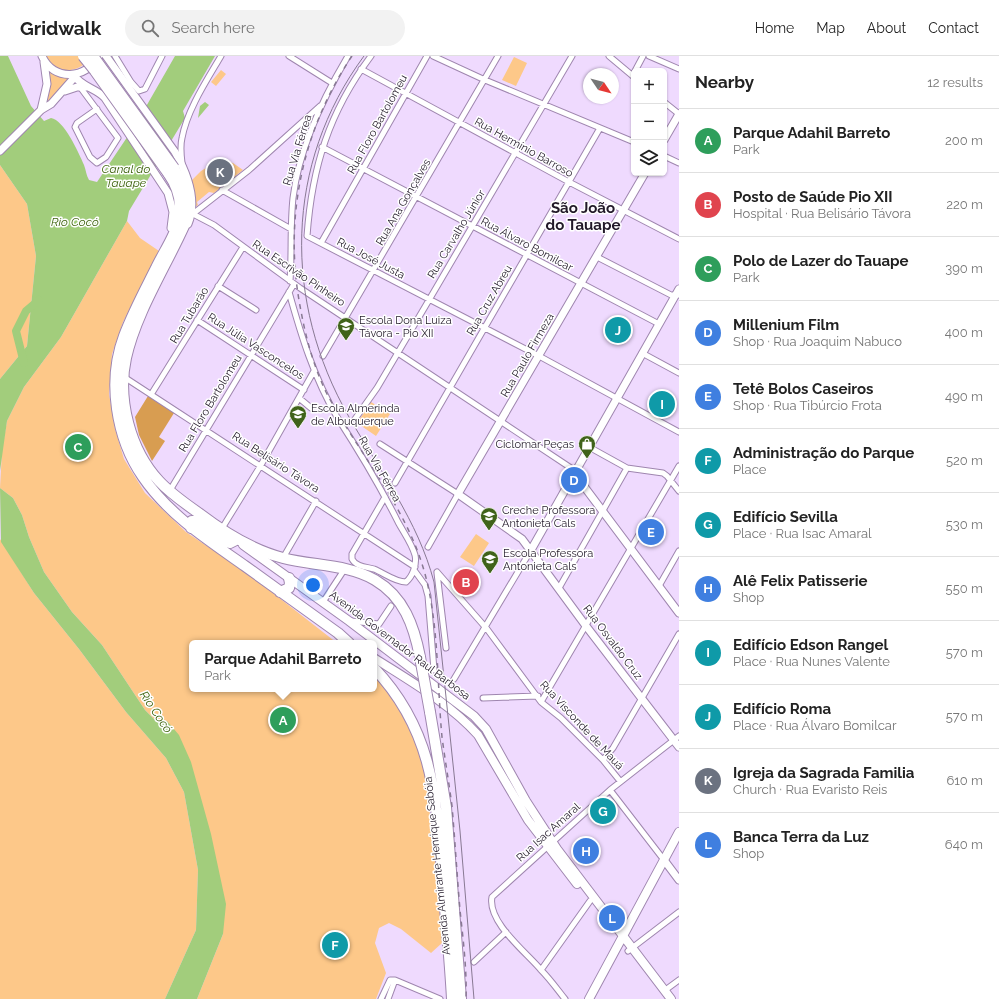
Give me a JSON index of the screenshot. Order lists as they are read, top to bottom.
{
  "streets": {
    "highway": ["Avenida Governador Raul Barbosa", "Avenida Almirante Henrique Sabóia"],
    "street": [
      "Rua Floro Bartolomeu",
      "Rua Hermínio Barroso",
      "Rua Via Férrea",
      "Rua Ana Gonçalves",
      "Rua Carvalho Júnior",
      "Rua Álvaro Bomilcar",
      "Rua José Justa",
      "Rua Escrivão Pinheiro",
      "Rua Cruz Abreu",
      "Rua Tubarão",
      "Rua Júlia Vasconcelos",
      "Rua Paulo Firmeza",
      "Rua Belisário Távora",
      "Rua Osvaldo Cruz",
      "Rua Visconde de Mauá",
      "Rua Isac Amaral"
    ]
  },
  "crossings": [
    ["Rua Floro Bartolomeu", "Rua Hermínio Barroso"],
    ["Rua Floro Bartolomeu", "Rua Via Férrea"],
    ["Rua Floro Bartolomeu", "Rua Álvaro Bomilcar"],
    ["Rua Floro Bartolomeu", "Rua José Justa"],
    ["Rua Floro Bartolomeu", "Rua Escrivão Pinheiro"],
    ["Rua Floro Bartolomeu", "Rua Júlia Vasconcelos"],
    ["Rua Floro Bartolomeu", "Rua Belisário Távora"],
    ["Rua Floro Bartolomeu", "Avenida Governador Raul Barbosa"],
    ["Rua Hermínio Barroso", "Rua Via Férrea"],
    ["Rua Hermínio Barroso", "Rua Ana Gonçalves"],
    ["Rua Hermínio Barroso", "Rua Carvalho Júnior"],
    ["Rua Hermínio Barroso", "Rua Cruz Abreu"],
    ["Rua Hermínio Barroso", "Rua Paulo Firmeza"],
    ["Rua Via Férrea", "Rua Álvaro Bomilcar"],
    ["Rua Via Férrea", "Rua José Justa"],
    ["Rua Via Férrea", "Rua Escrivão Pinheiro"],
    ["Rua Via Férrea", "Rua Belisário Távora"],
    ["Rua Ana Gonçalves", "Rua Álvaro Bomilcar"],
    ["Rua Ana Gonçalves", "Rua José Justa"],
    ["Rua Ana Gonçalves", "Rua Escrivão Pinheiro"],
    ["Rua Carvalho Júnior", "Rua Álvaro Bomilcar"],
    ["Rua Carvalho Júnior", "Rua José Justa"],
    ["Rua Carvalho Júnior", "Rua Escrivão Pinheiro"],
    ["Rua Álvaro Bomilcar", "Rua Cruz Abreu"],
    ["Rua Álvaro Bomilcar", "Rua Paulo Firmeza"],
    ["Rua José Justa", "Rua Cruz Abreu"],
    ["Rua José Justa", "Rua Paulo Firmeza"],
    ["Rua Escrivão Pinheiro", "Rua Cruz Abreu"],
    ["Rua Escrivão Pinheiro", "Rua Tubarão"],
    ["Rua Escrivão Pinheiro", "Rua Paulo Firmeza"],
    ["Rua Escrivão Pinheiro", "Avenida Governador Raul Barbosa"],
    ["Rua Tubarão", "Rua Júlia Vasconcelos"],
    ["Rua Tubarão", "Rua Belisário Távora"],
    ["Rua Belisário Távora", "Avenida Governador Raul Barbosa"],
    ["Rua Osvaldo Cruz", "Rua Isac Amaral"],
    ["Avenida Governador Raul Barbosa", "Rua Isac Amaral"],
    ["Avenida Governador Raul Barbosa", "Avenida Almirante Henrique Sabóia"],
    ["Rua Visconde de Mauá", "Rua Isac Amaral"]
  ],
  "districts": ["São João do Tauape"],
  "water": ["Canal do Tauape", "Rio Cocó"],
  "places": {
    "school or university": [
      "Escola Dona Luiza Távora - Pio XII",
      "Escola Almerinda de Albuquerque",
      "Creche Professora Antonieta Cals",
      "Escola Professora Antonieta Cals"
    ],
    "shop": ["Ciclomar Peças"]
  },
  "north": "bottom right",
  "page": {
    "header": "Gridwalk",
    "search": "Search here",
    "nav": [
      "Home",
      "Map",
      "About",
      "Contact"
    ],
    "heading": ["Nearby", "12 results"],
    "map_buttons": ["+", "−"],
    "list": [
      {
        "mark": "A",
        "name": "Parque Adahil Barreto",
        "note": "Park",
        "value": "200 m"
      },
      {
        "mark": "B",
        "name": "Posto de Saúde Pio XII",
        "note": "Hospital · Rua Belisário Távora",
        "value": "220 m"
      },
      {
        "mark": "C",
        "name": "Polo de Lazer do Tauape",
        "note": "Park",
        "value": "390 m"
      },
      {
        "mark": "D",
        "name": "Millenium Film",
        "note": "Shop · Rua Joaquim Nabuco",
        "value": "400 m"
      },
      {
        "mark": "E",
        "name": "Tetê Bolos Caseiros",
        "note": "Shop · Rua Tibúrcio Frota",
        "value": "490 m"
      },
      {
        "mark": "F",
        "name": "Administração do Parque",
        "note": "Place",
        "value": "520 m"
      },
      {
        "mark": "G",
        "name": "Edifício Sevilla",
        "note": "Place · Rua Isac Amaral",
        "value": "530 m"
      },
      {
        "mark": "H",
        "name": "Alê Felix Patisserie",
        "note": "Shop",
        "value": "550 m"
      },
      {
        "mark": "I",
        "name": "Edifício Edson Rangel",
        "note": "Place · Rua Nunes Valente",
        "value": "570 m"
      },
      {
        "mark": "J",
        "name": "Edifício Roma",
        "note": "Place · Rua Álvaro Bomilcar",
        "value": "570 m"
      },
      {
        "mark": "K",
        "name": "Igreja da Sagrada Familia",
        "note": "Church · Rua Evaristo Reis",
        "value": "610 m"
      },
      {
        "mark": "L",
        "name": "Banca Terra da Luz",
        "note": "Shop",
        "value": "640 m"
      }
    ],
    "pins": [
      "K",
      "J",
      "I",
      "C",
      "D",
      "E",
      "B",
      "A",
      "G",
      "H",
      "L",
      "F"
    ],
    "popup": ["Parque Adahil Barreto", "Park"]
  }
}
